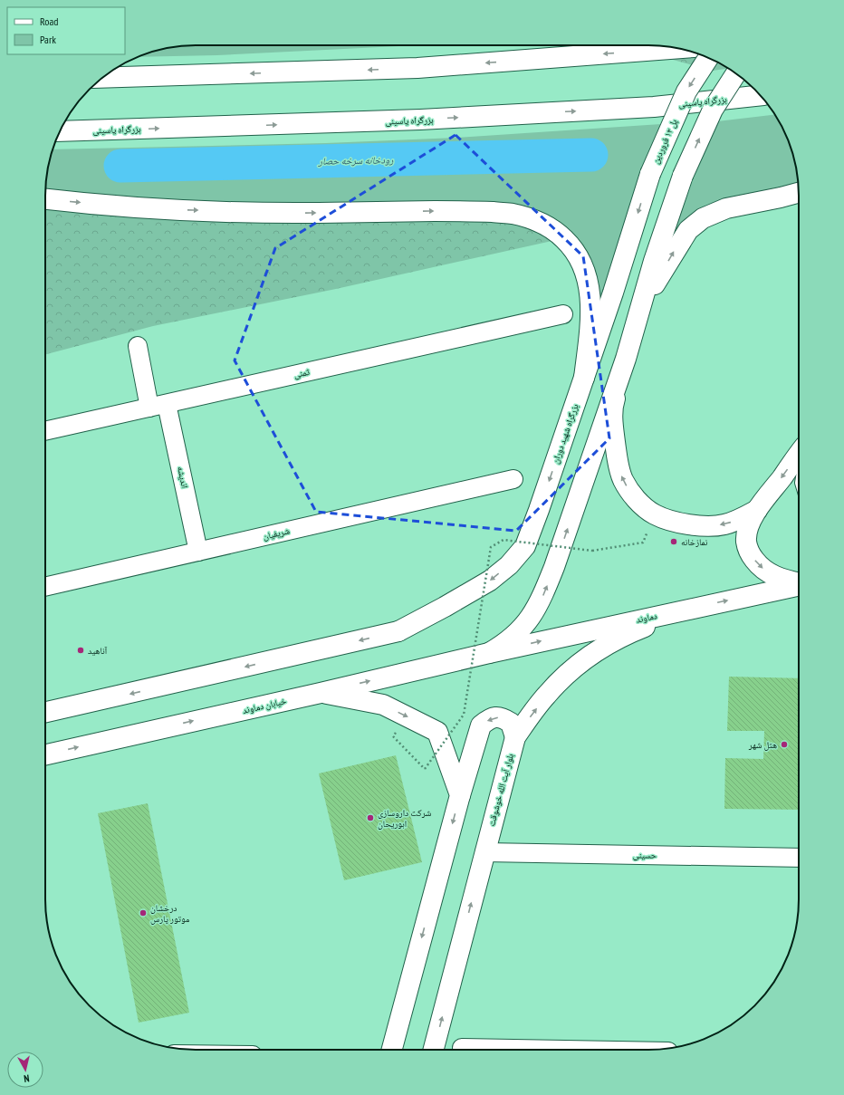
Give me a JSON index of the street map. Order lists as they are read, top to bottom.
{
  "streets": {
    "main road": [
      "بزرگراه یاسینی",
      "پل ۱۲ فروردین",
      "بزرگراه شهید دوران",
      "دماوند",
      "خیابان دماوند",
      "بلوار آیت الله خوشوقت"
    ],
    "street": [
      "ثمنی",
      "اندیشه",
      "شریفیان",
      "حسینی"
    ]
  },
  "crossings": [
    ["پل ۱۲ فروردین", "بزرگراه شهید دوران"],
    ["ثمنی", "اندیشه"],
    ["اندیشه", "شریفیان"],
    ["دماوند", "خیابان دماوند"],
    ["دماوند", "بلوار آیت الله خوشوقت"],
    ["بلوار آیت الله خوشوقت", "حسینی"]
  ],
  "one_way": ["بزرگراه شهید دوران", "دماوند", "خیابان دماوند"],
  "water": ["رودخانه سرخه حصار"],
  "places": [
    "نمازخانه",
    "آناهید",
    "هتل شهر",
    "شرکت داروسازی ابوریحان",
    "درخشان موتور پارس"
  ],
  "legend": ["Road", "Park"],
  "north": "bottom"
}
